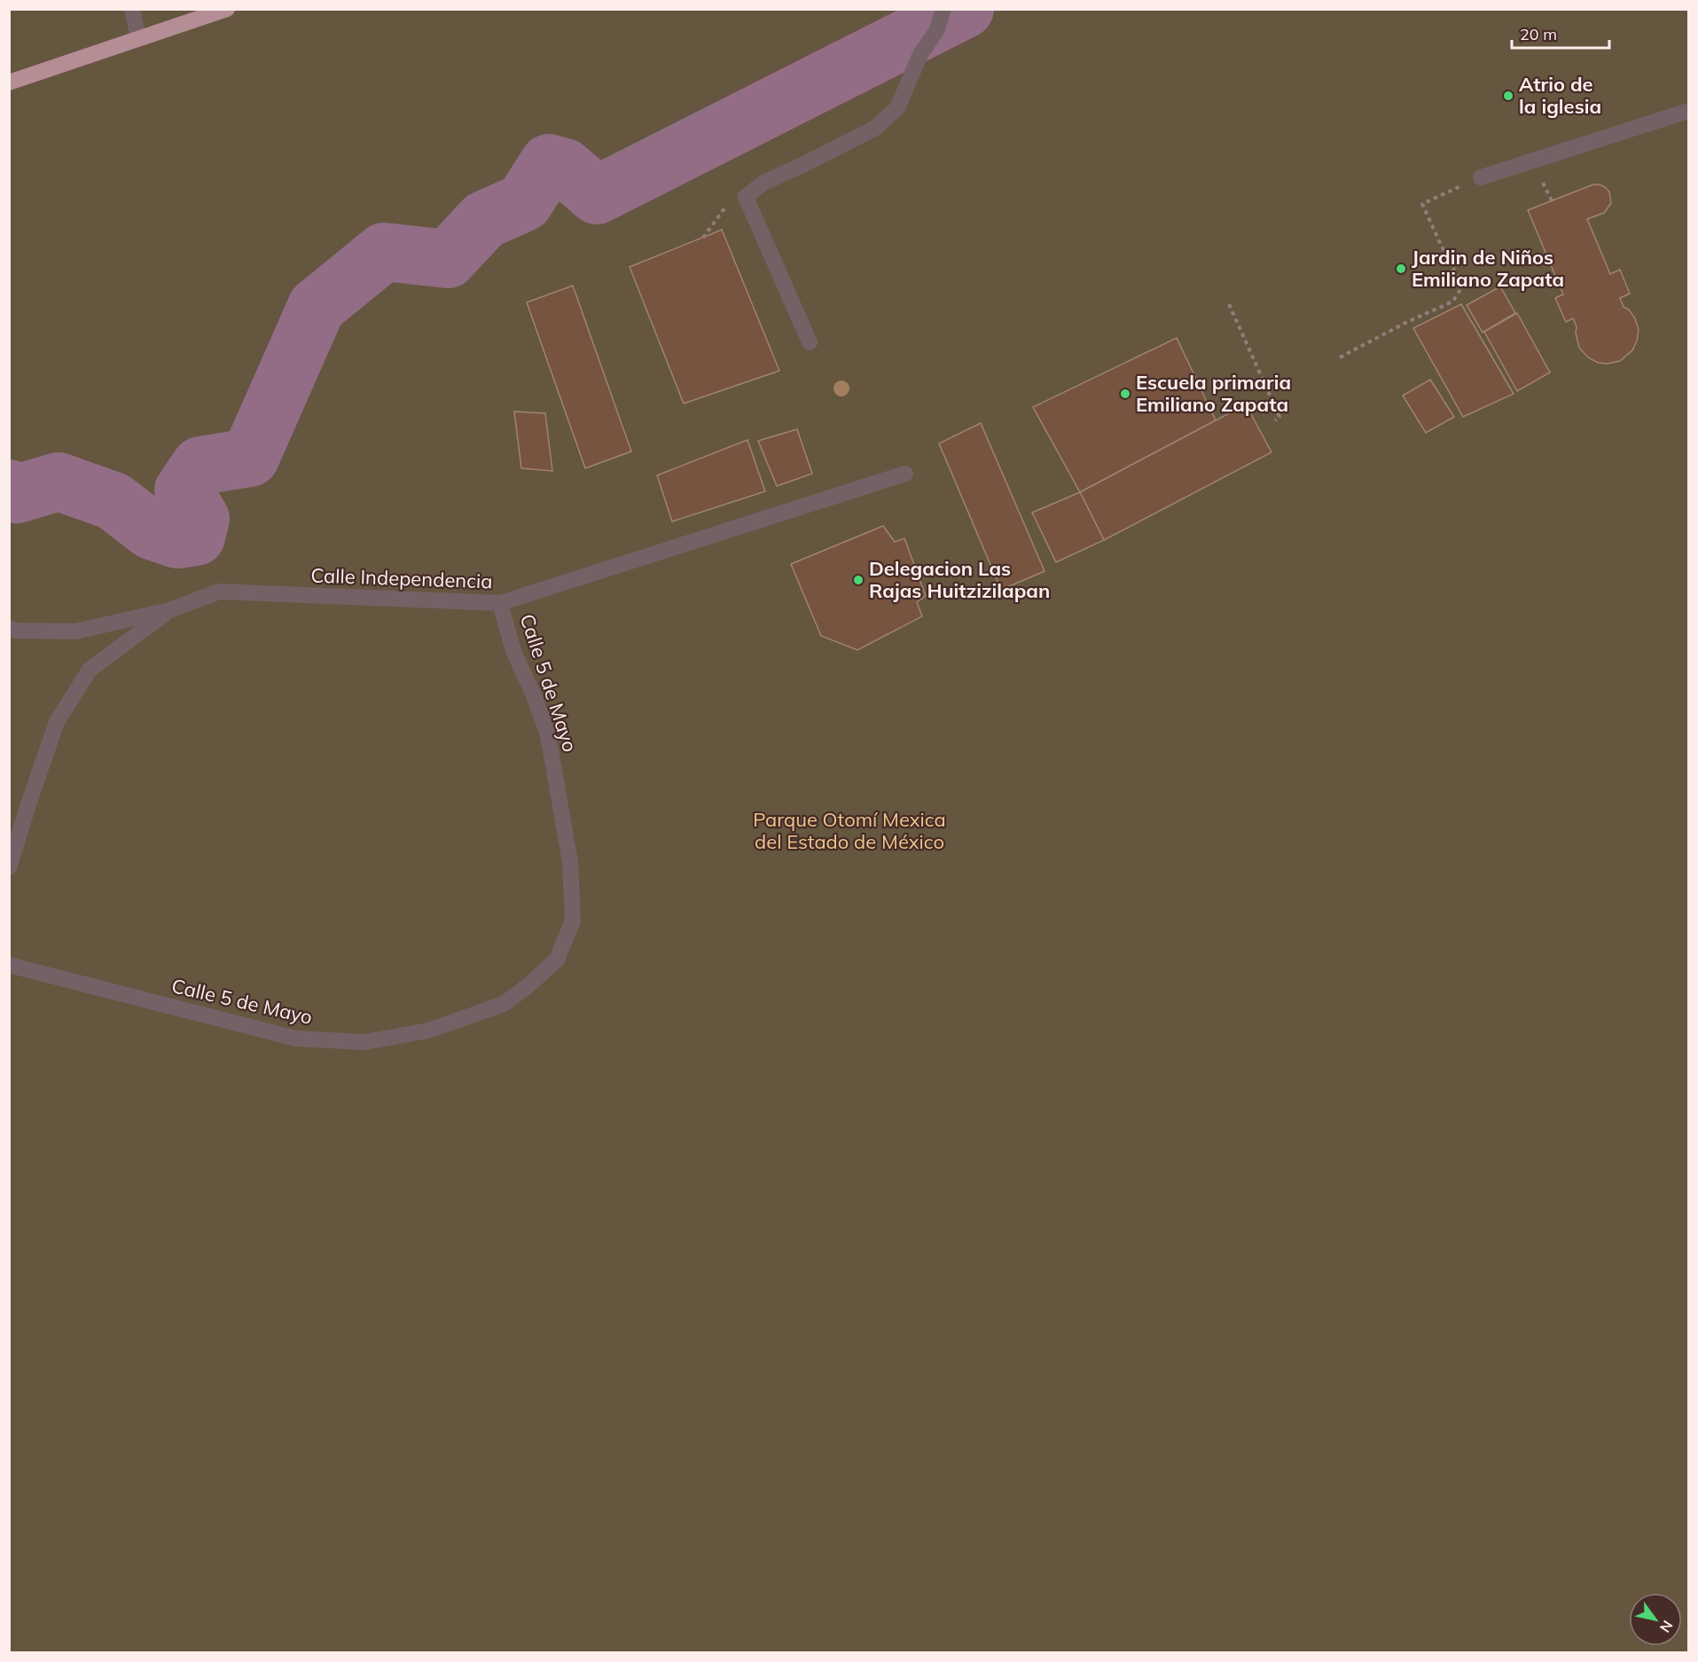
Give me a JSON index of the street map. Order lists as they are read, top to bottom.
{
  "streets": {
    "street": ["Calle Independencia", "Calle 5 de Mayo"]
  },
  "crossings": [
    ["Calle Independencia", "Calle 5 de Mayo"]
  ],
  "parks": ["Parque Otomí Mexica del Estado de México"],
  "places": [
    "Atrio de la iglesia",
    "Jardin de Niños Emiliano Zapata",
    "Escuela primaria Emiliano Zapata",
    "Delegacion Las Rajas Huitzizilapan"
  ],
  "scale_bar": "20 m",
  "north": "bottom right"
}
